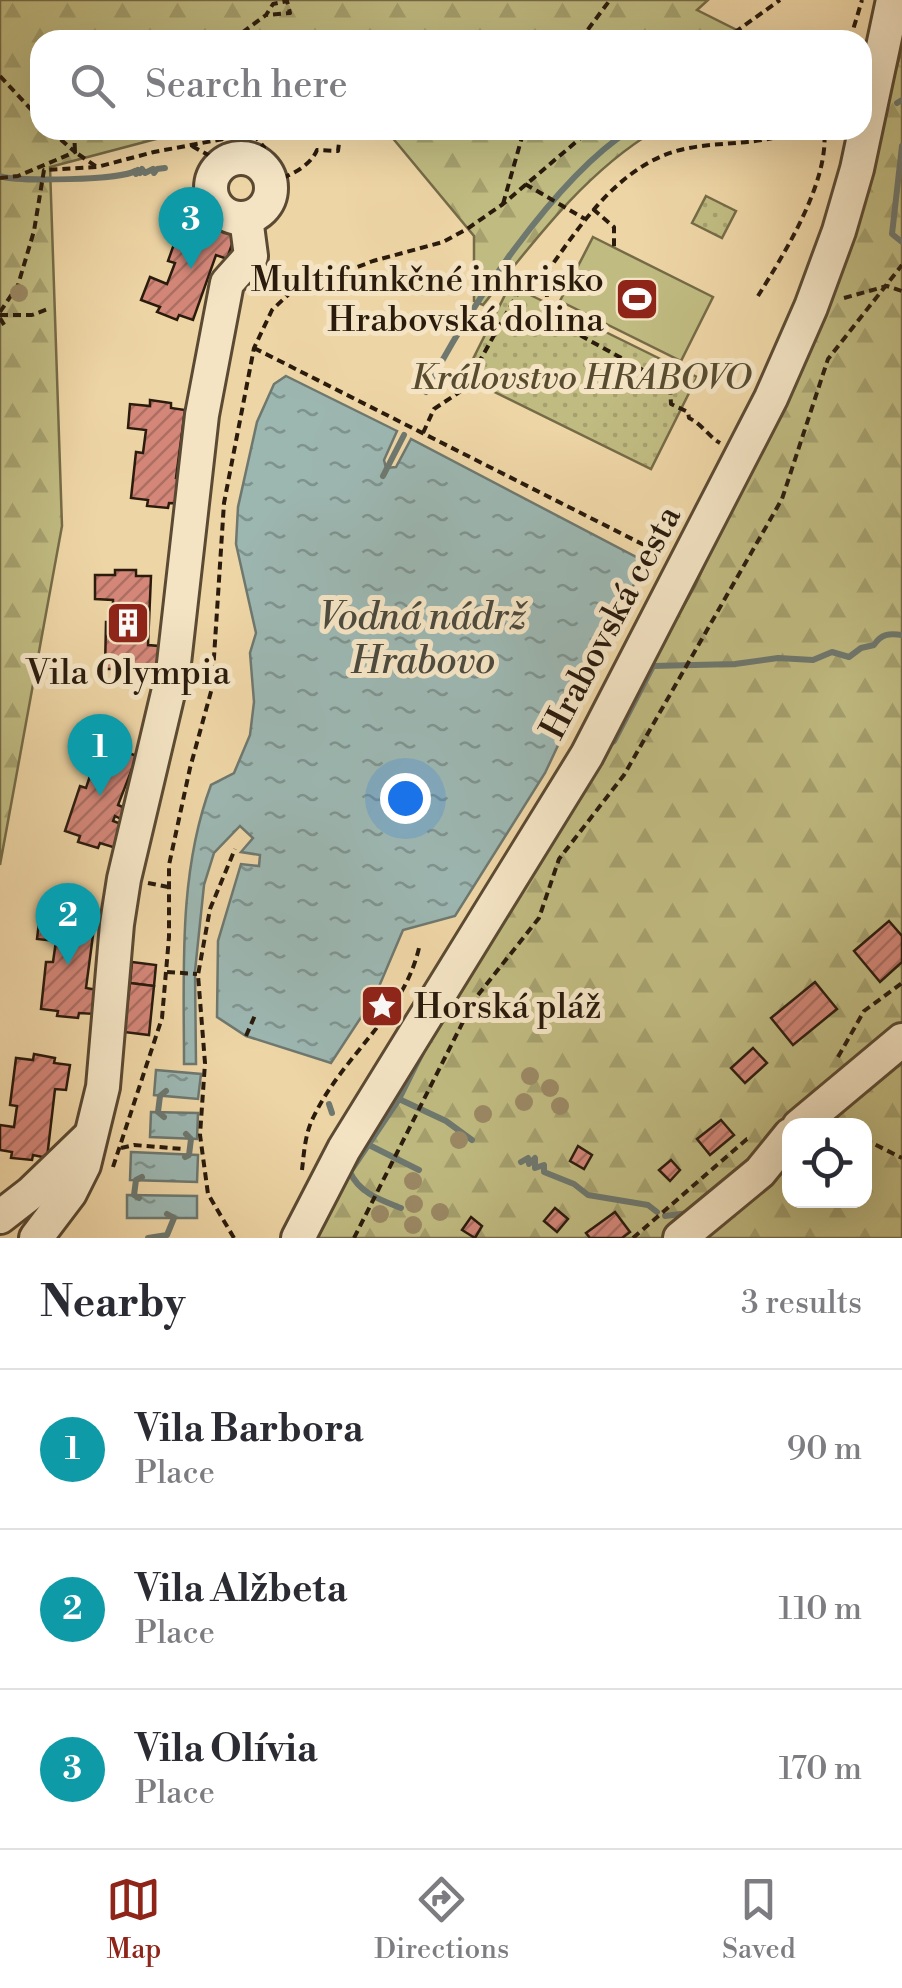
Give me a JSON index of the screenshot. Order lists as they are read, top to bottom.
{
  "streets": {
    "street": ["Hrabovská cesta"]
  },
  "water": ["Vodná nádrž Hrabovo"],
  "parks": ["Královstvo HRABOVO"],
  "places": {
    "sports": ["Multifunkčné inhrisko Hrabovská dolina"],
    "building": ["Vila Olympia"],
    "place": ["Horská pláž"]
  },
  "page": {
    "search": "Search here",
    "pins": ["3", "1", "2"],
    "heading": ["Nearby", "3 results"],
    "list": [
      {
        "mark": "1",
        "name": "Vila Barbora",
        "note": "Place",
        "value": "90 m"
      },
      {
        "mark": "2",
        "name": "Vila Alžbeta",
        "note": "Place",
        "value": "110 m"
      },
      {
        "mark": "3",
        "name": "Vila Olívia",
        "note": "Place",
        "value": "170 m"
      }
    ],
    "nav": ["Map", "Directions", "Saved"]
  }
}
